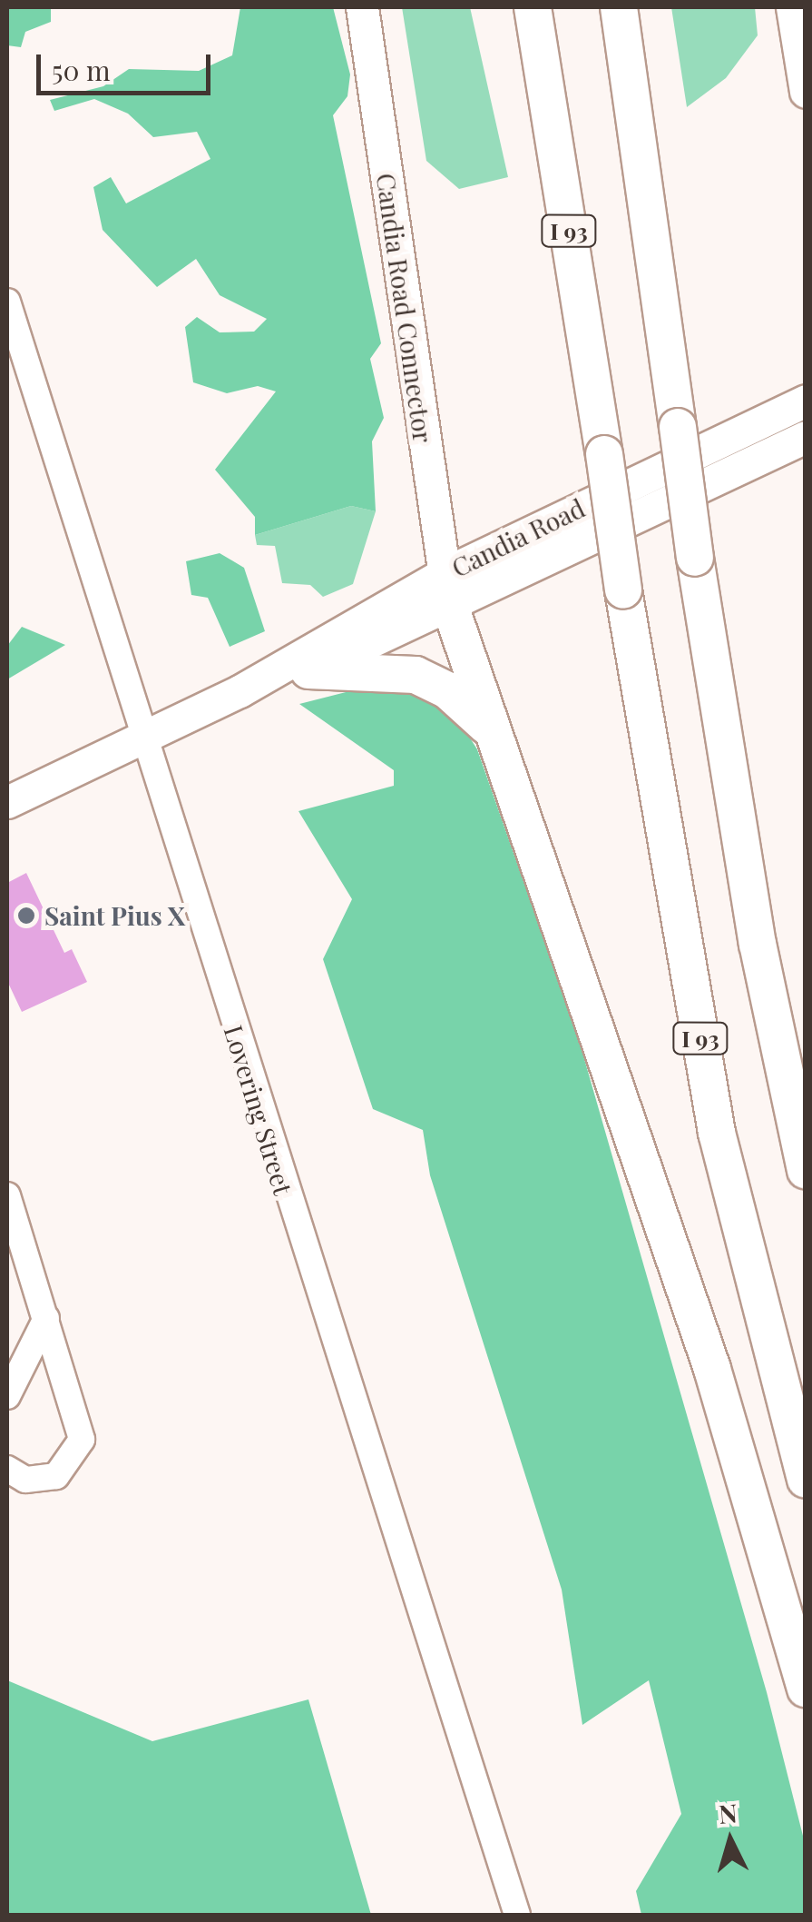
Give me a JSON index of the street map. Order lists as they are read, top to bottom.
{
  "streets": {
    "highway": ["I 93"],
    "main road": ["Candia Road Connector", "Candia Road"],
    "street": ["Lovering Street"]
  },
  "crossings": [
    ["Candia Road Connector", "Candia Road"],
    ["Candia Road", "Lovering Street"]
  ],
  "places": ["Saint Pius X"],
  "scale_bar": "50 m",
  "north": "top"
}
